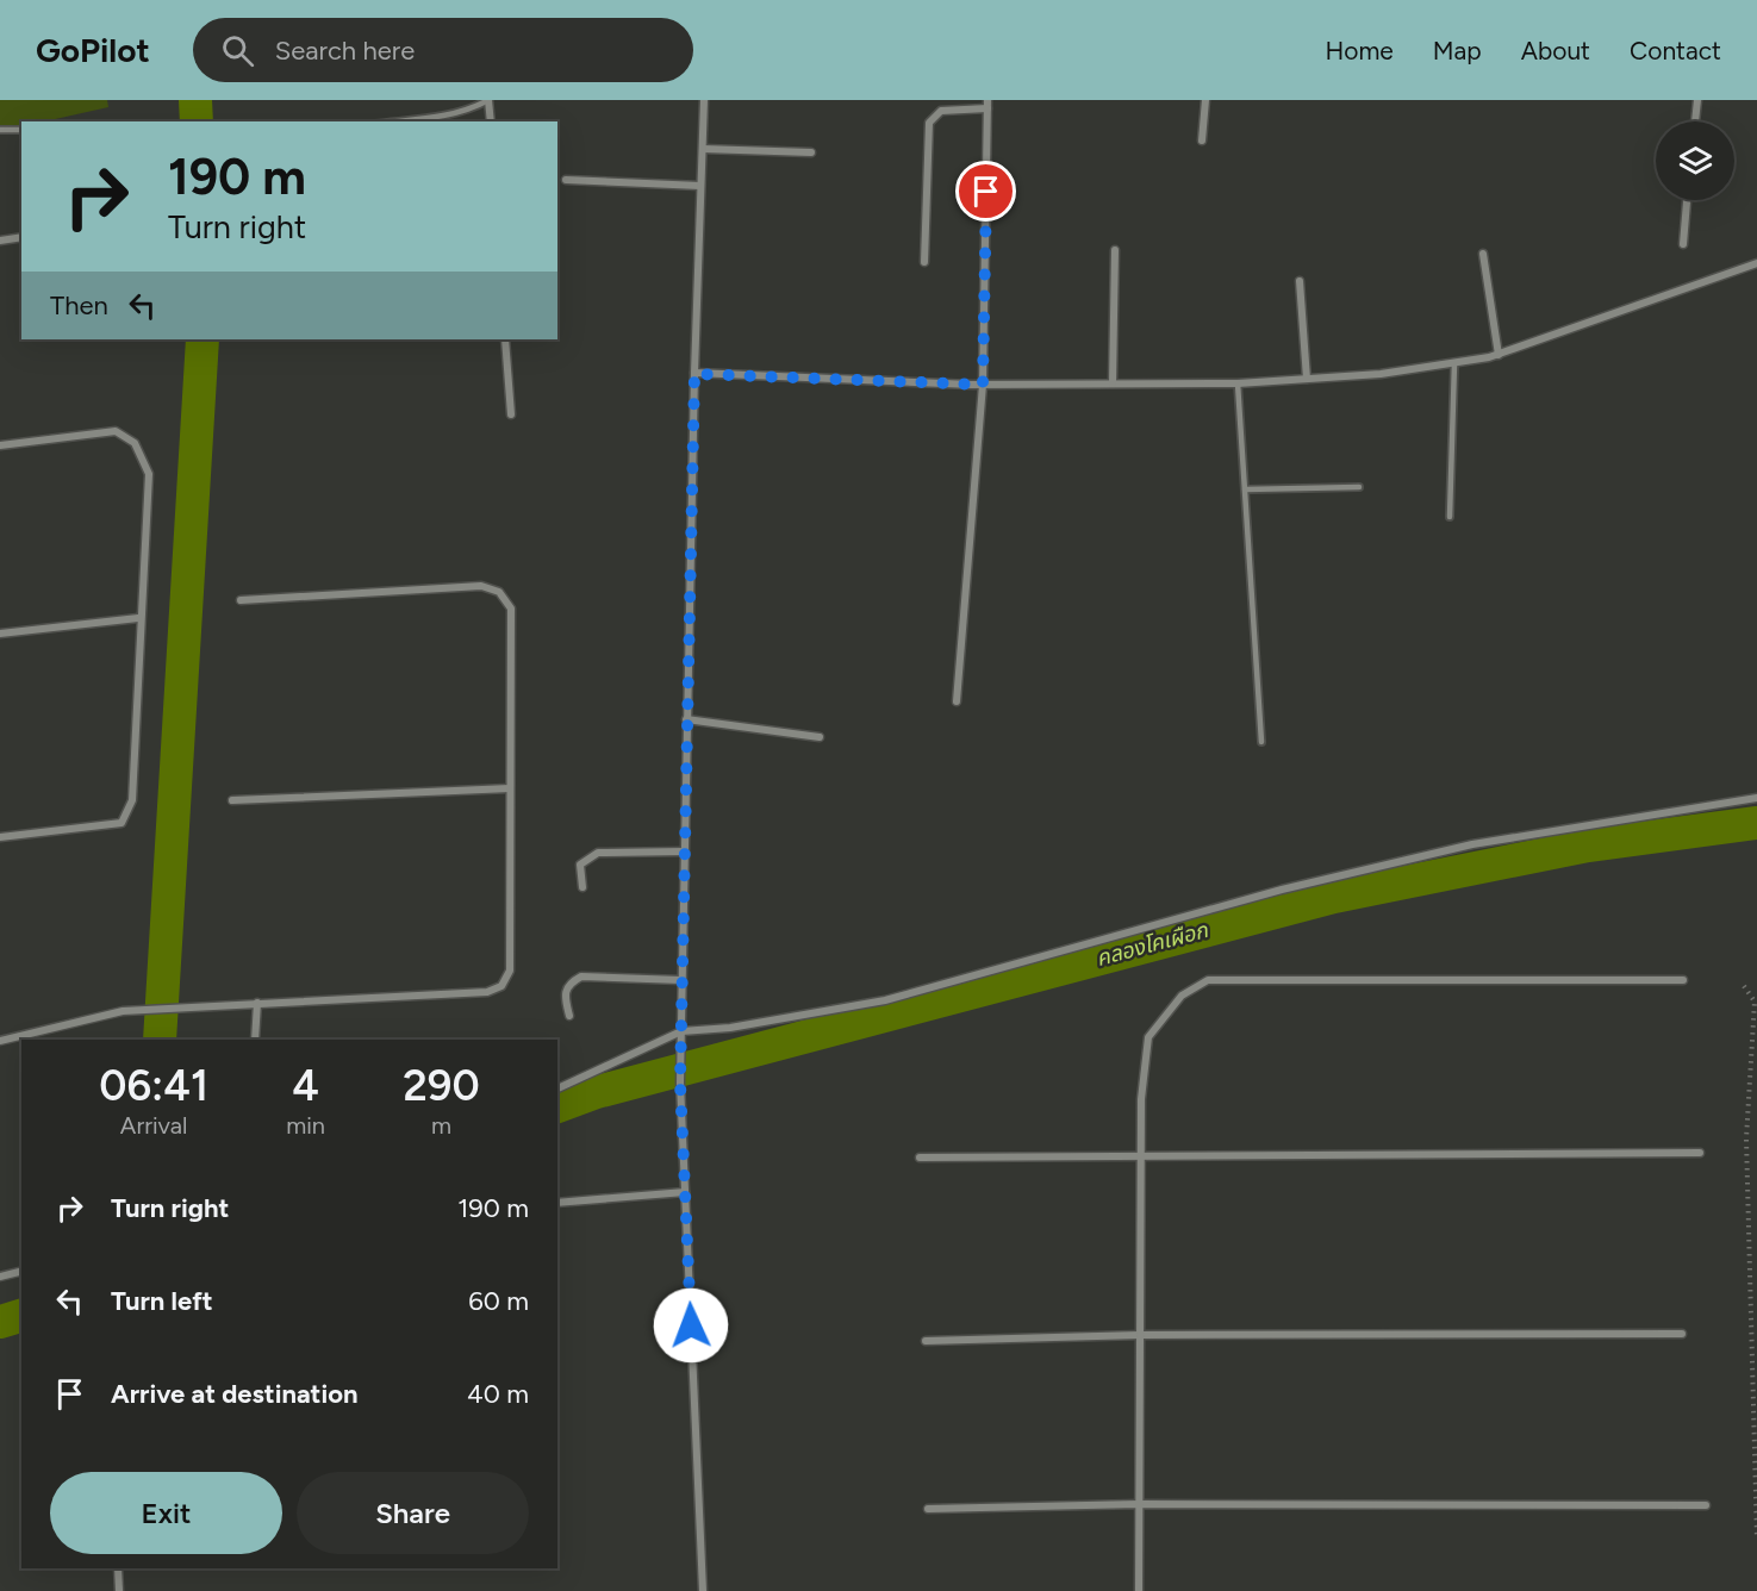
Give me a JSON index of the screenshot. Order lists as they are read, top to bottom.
{
  "water": ["คลองโคเผือก"],
  "page": {
    "header": "GoPilot",
    "search": "Search here",
    "nav": [
      "Home",
      "Map",
      "About",
      "Contact"
    ],
    "turn": ["190 m", "Turn right"],
    "then": "Then",
    "eta": [
      "06:41",
      "Arrival",
      "4",
      "min",
      "290",
      "m"
    ],
    "list": [
      {
        "name": "Turn right",
        "value": "190 m"
      },
      {
        "name": "Turn left",
        "value": "60 m"
      },
      {
        "name": "Arrive at destination",
        "value": "40 m"
      }
    ],
    "buttons": ["Exit", "Share"]
  }
}
